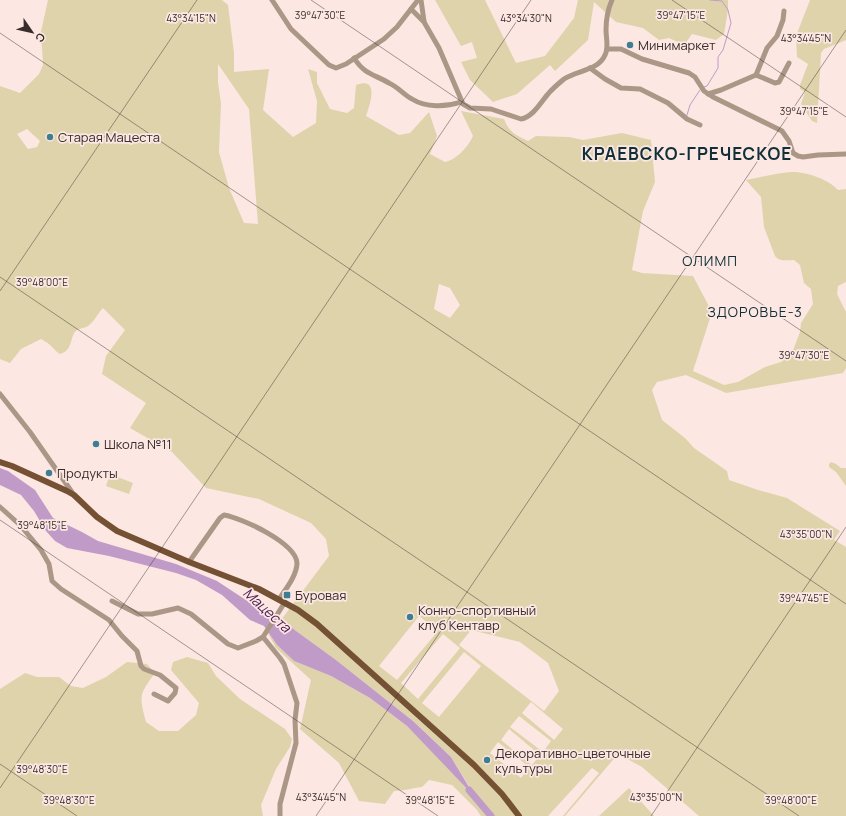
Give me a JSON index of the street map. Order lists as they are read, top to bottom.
{
  "districts": ["КРАЕВСКО-ГРЕЧЕСКОЕ", "ОЛИМП", "ЗДОРОВЬЕ-3"],
  "water": ["Мацеста"],
  "places": {
    "other": [
      "Минимаркет",
      "Старая Мацеста",
      "Школа №11",
      "Продукты",
      "Конно-спортивный клуб Кентавр",
      "Декоративно-цветочные культуры"
    ],
    "transit": ["Буровая"]
  },
  "north": "bottom right",
  "coordinates": [
    "39°47'30\"E",
    "39°47'15\"E",
    "43°34'15\"N",
    "43°34'30\"N",
    "43°34'45\"N",
    "39°48'00\"E",
    "39°48'15\"E",
    "43°35'00\"N",
    "39°47'45\"E",
    "39°48'30\"E"
  ]
}
